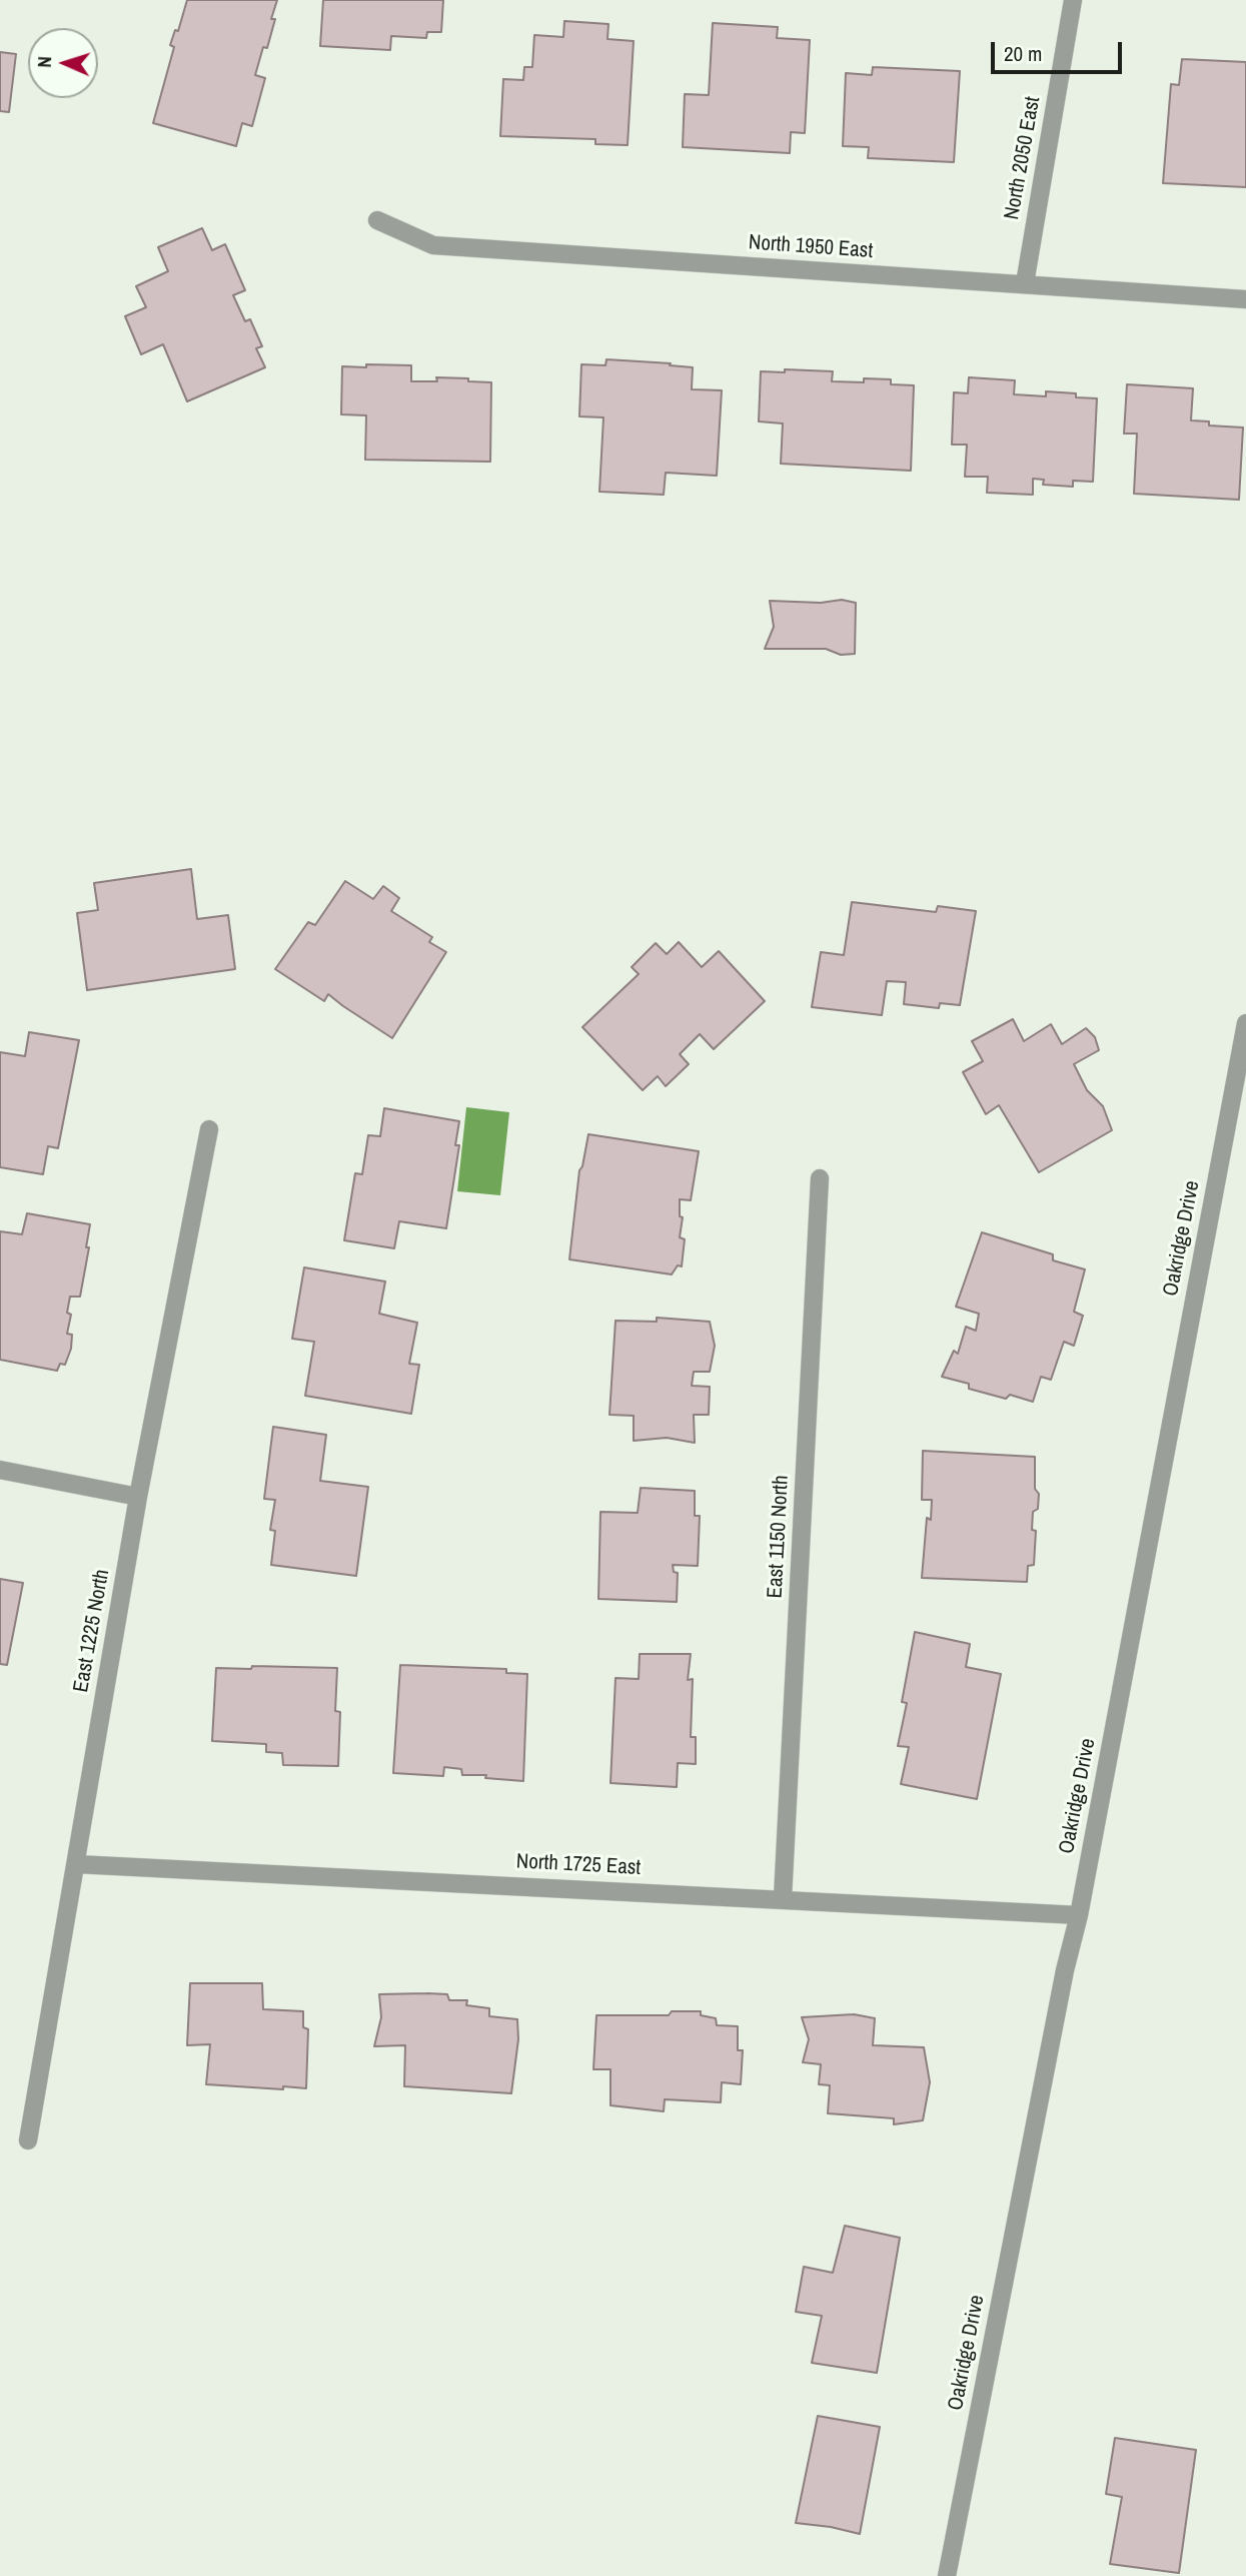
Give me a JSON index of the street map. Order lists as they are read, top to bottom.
{
  "streets": {
    "street": [
      "North 2050 East",
      "North 1950 East",
      "Oakridge Drive",
      "East 1150 North",
      "East 1225 North",
      "North 1725 East"
    ]
  },
  "crossings": [
    ["North 2050 East", "North 1950 East"],
    ["Oakridge Drive", "North 1725 East"],
    ["East 1150 North", "North 1725 East"],
    ["East 1225 North", "North 1725 East"]
  ],
  "scale_bar": "20 m",
  "north": "left"
}
